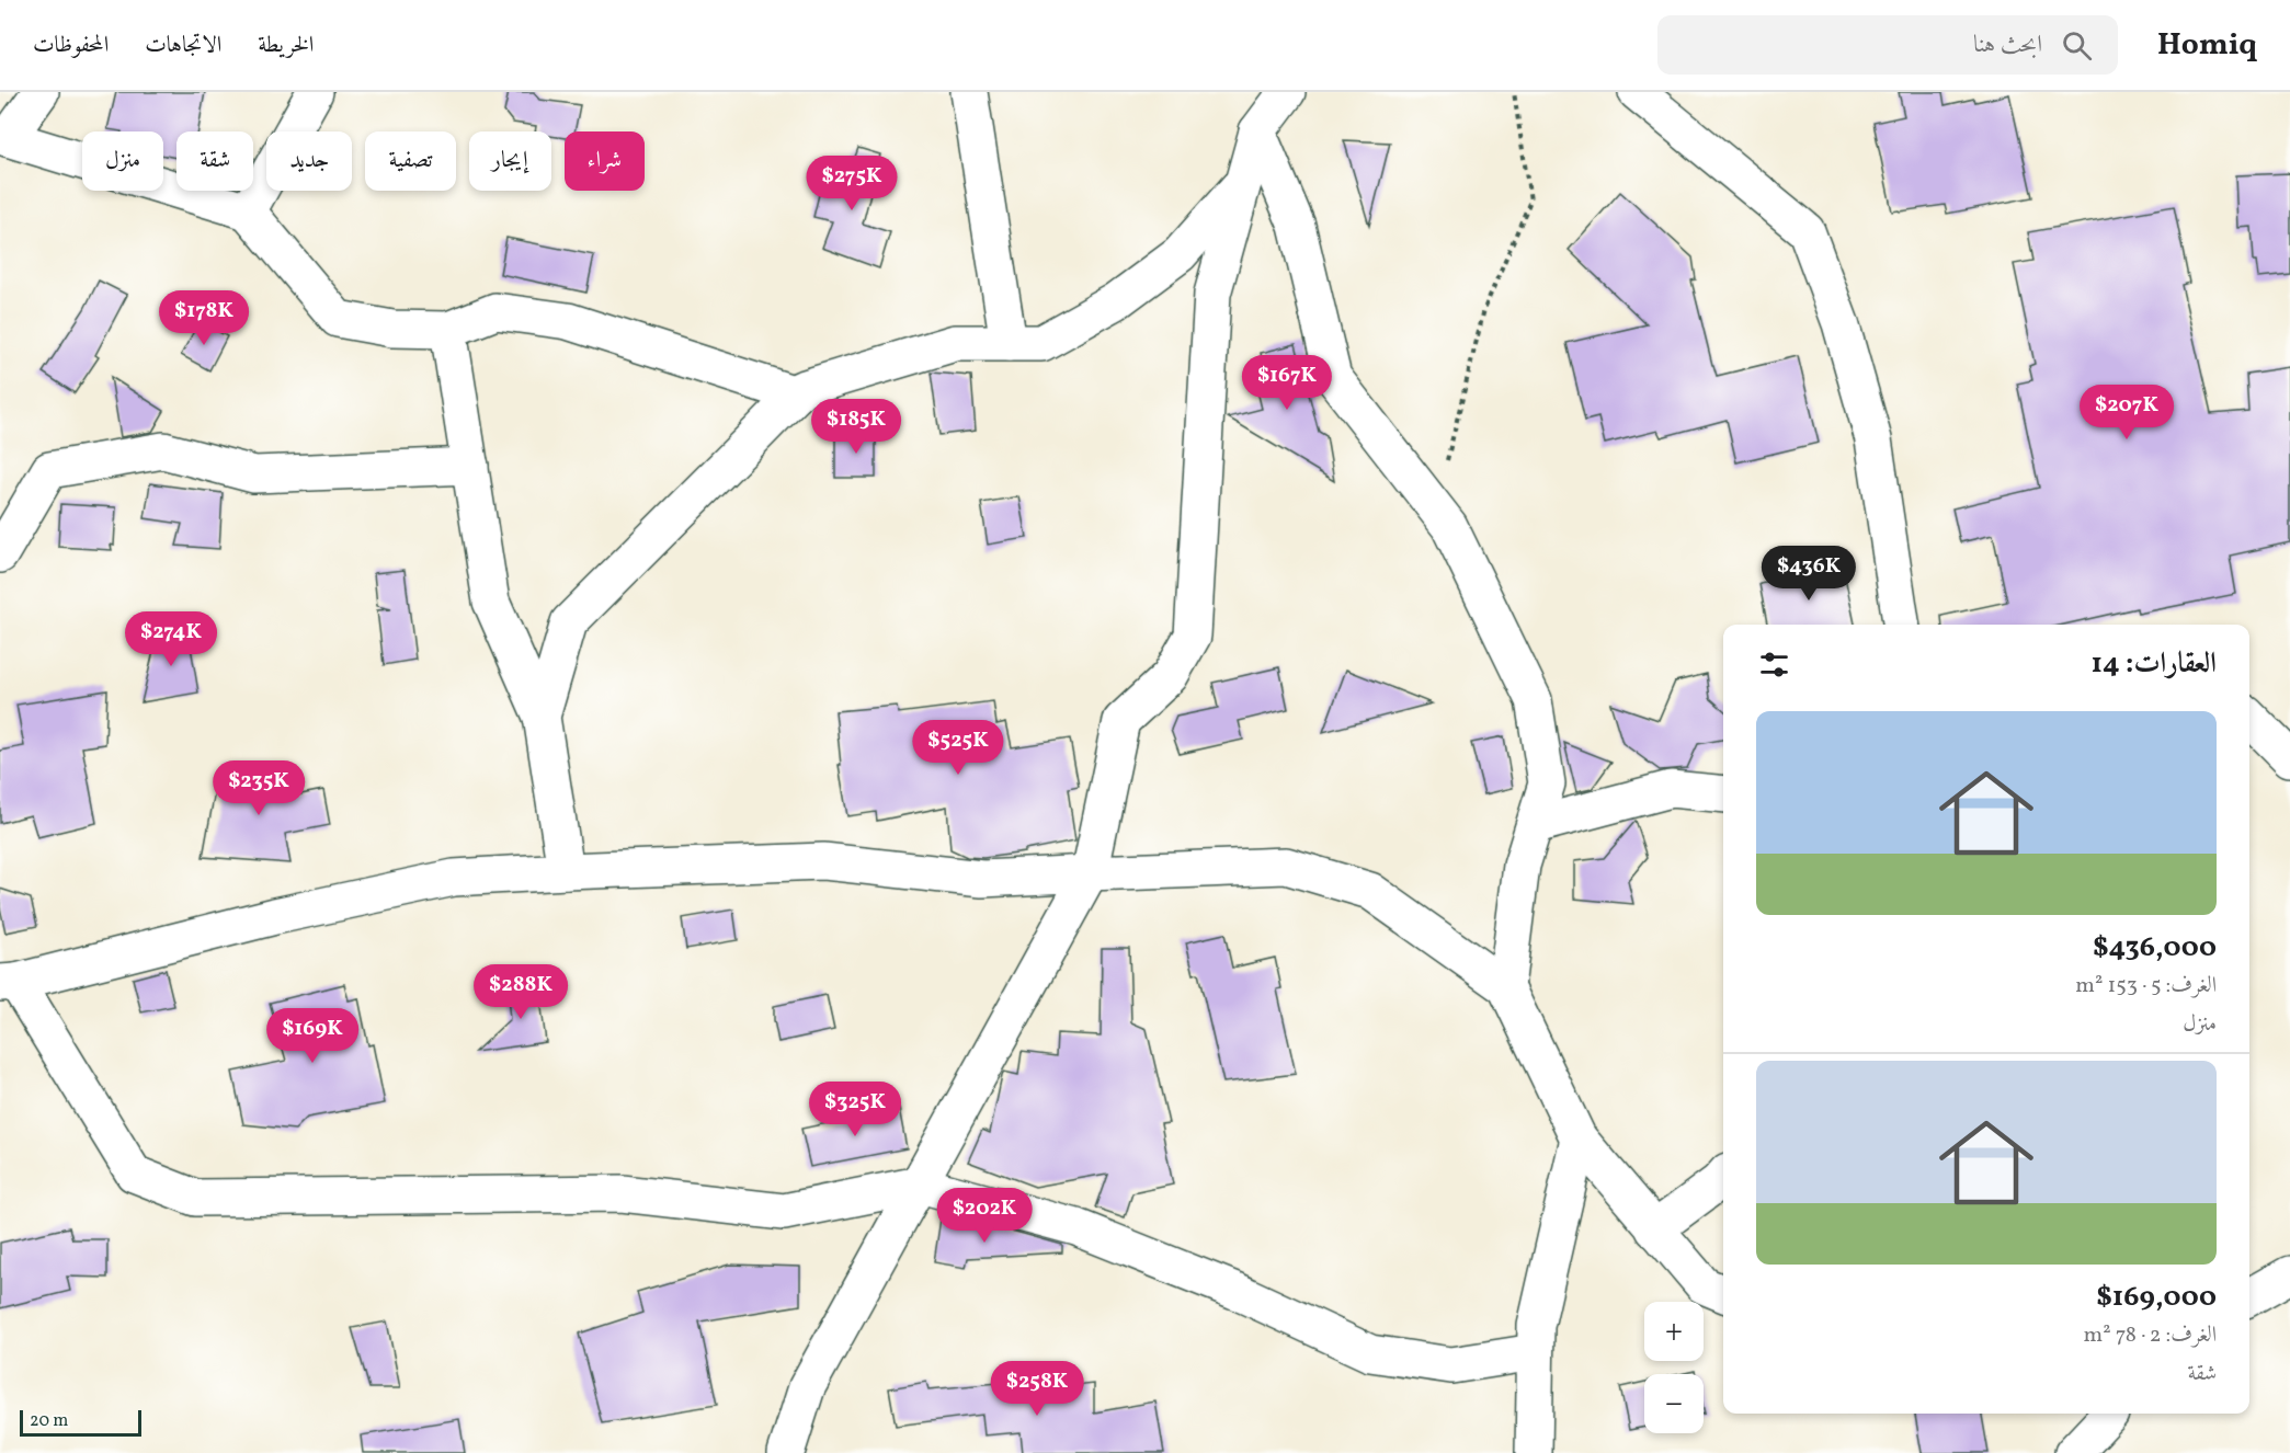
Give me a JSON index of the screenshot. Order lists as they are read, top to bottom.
{
  "scale_bar": "20 m",
  "page": {
    "header": "Homiq",
    "search": "ابحث هنا",
    "nav": ["الخريطة", "الاتجاهات", "المحفوظات"],
    "chip": [
      "شراء",
      "إيجار",
      "تصفية",
      "جديد",
      "شقة",
      "منزل"
    ],
    "price": [
      "$275K",
      "$178K",
      "$167K",
      "$207K",
      "$185K",
      "$436K",
      "$274K",
      "$525K",
      "$235K",
      "$288K",
      "$169K",
      "$325K",
      "$202K",
      "$258K"
    ],
    "heading": "العقارات: 14",
    "list": [
      {
        "name": "$436,000",
        "note": "الغرف: 5 · 153 m² · منزل"
      },
      {
        "name": "$169,000",
        "note": "الغرف: 2 · 78 m² · شقة"
      }
    ],
    "map_buttons": ["+", "−"],
    "scale": "20 m"
  }
}
